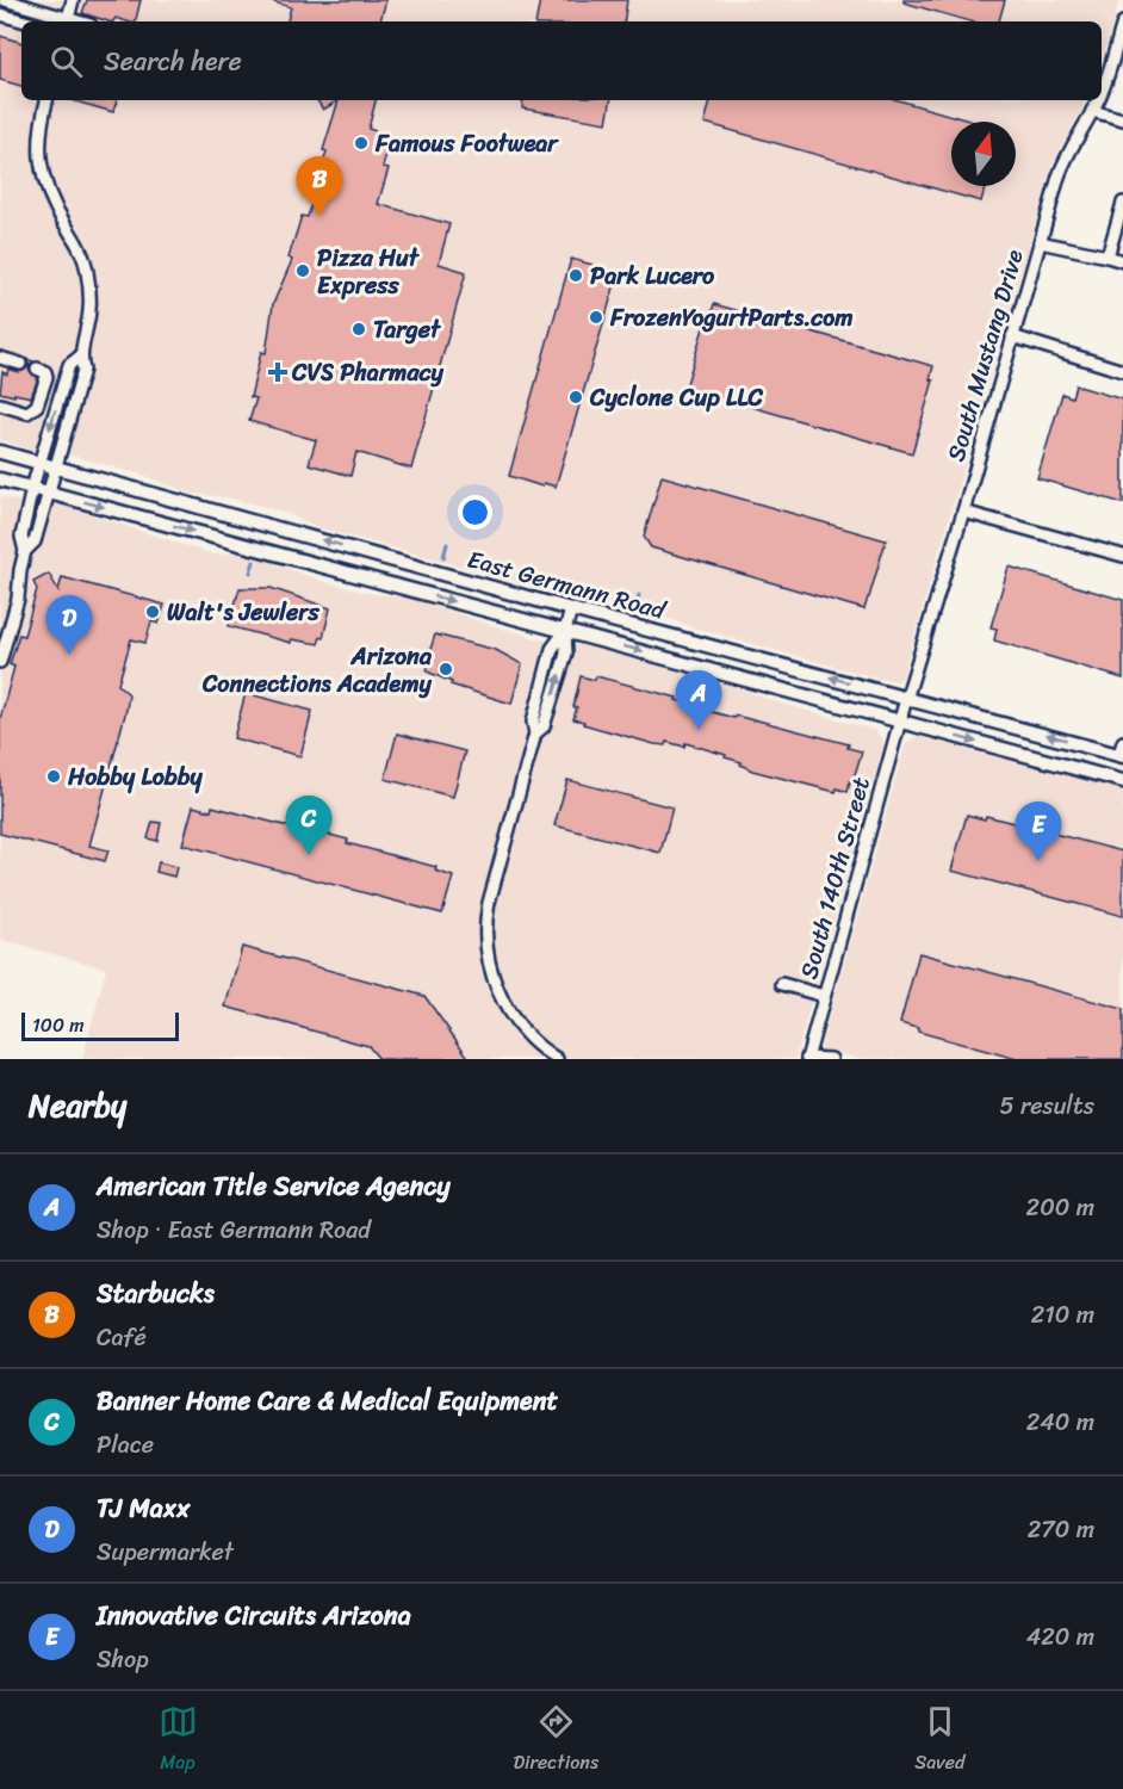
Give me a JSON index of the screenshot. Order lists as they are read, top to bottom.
{
  "streets": {
    "main road": ["East Germann Road"],
    "street": ["South Mustang Drive", "South 140th Street"]
  },
  "crossings": [
    ["South Mustang Drive", "East Germann Road"],
    ["South Mustang Drive", "South 140th Street"],
    ["East Germann Road", "South 140th Street"]
  ],
  "places": {
    "other": [
      "Famous Footwear",
      "Pizza Hut Express",
      "Park Lucero",
      "FrozenYogurtParts.com",
      "Target",
      "Cyclone Cup LLC",
      "Walt's Jewlers",
      "Arizona Connections Academy",
      "Hobby Lobby"
    ],
    "health": ["CVS Pharmacy"]
  },
  "scale_bar": "100 m",
  "north": "top",
  "page": {
    "search": "Search here",
    "pins": [
      "B",
      "D",
      "A",
      "C",
      "E"
    ],
    "scale": "100 m",
    "heading": ["Nearby", "5 results"],
    "list": [
      {
        "mark": "A",
        "name": "American Title Service Agency",
        "note": "Shop · East Germann Road",
        "value": "200 m"
      },
      {
        "mark": "B",
        "name": "Starbucks",
        "note": "Café",
        "value": "210 m"
      },
      {
        "mark": "C",
        "name": "Banner Home Care & Medical Equipment",
        "note": "Place",
        "value": "240 m"
      },
      {
        "mark": "D",
        "name": "TJ Maxx",
        "note": "Supermarket",
        "value": "270 m"
      },
      {
        "mark": "E",
        "name": "Innovative Circuits Arizona",
        "note": "Shop",
        "value": "420 m"
      }
    ],
    "nav": ["Map", "Directions", "Saved"]
  }
}
